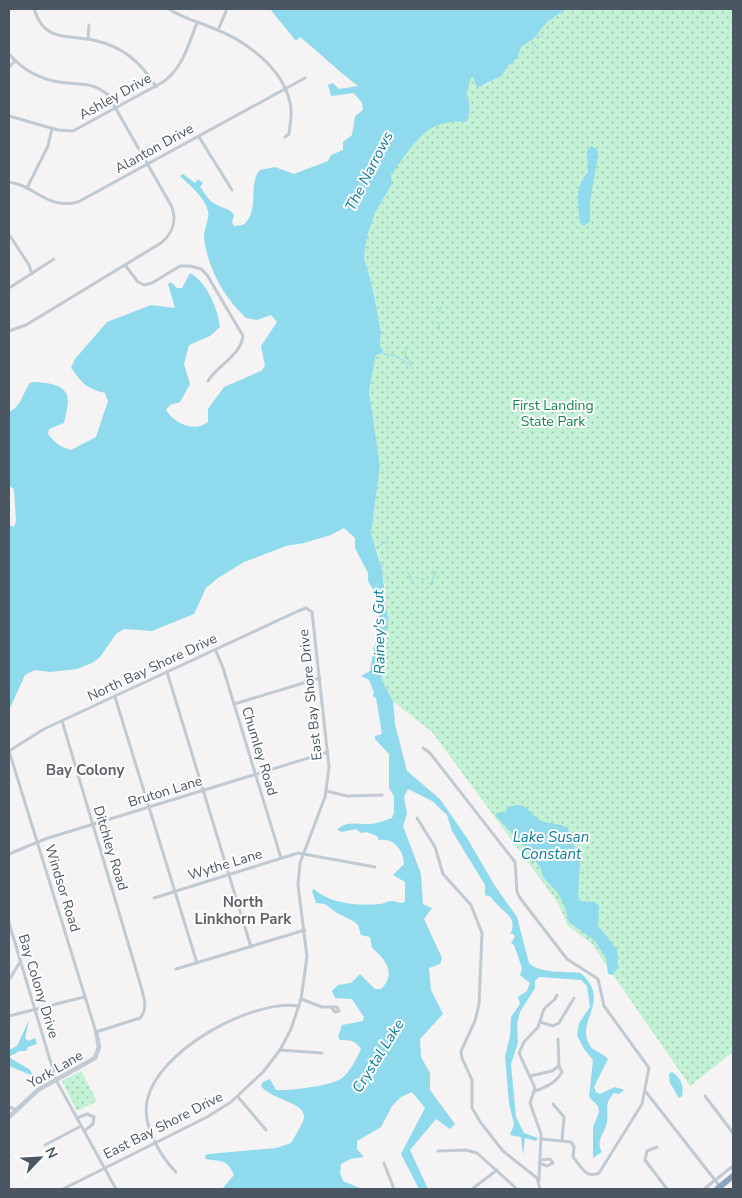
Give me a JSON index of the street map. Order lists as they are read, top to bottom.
{
  "streets": {
    "street": [
      "Ashley Drive",
      "Alanton Drive",
      "North Bay Shore Drive",
      "East Bay Shore Drive",
      "Chumley Road",
      "Bruton Lane",
      "Ditchley Road",
      "Wythe Lane",
      "Windsor Road",
      "Bay Colony Drive",
      "York Lane"
    ]
  },
  "crossings": [
    ["North Bay Shore Drive", "East Bay Shore Drive"],
    ["North Bay Shore Drive", "Chumley Road"],
    ["North Bay Shore Drive", "Ditchley Road"],
    ["North Bay Shore Drive", "Windsor Road"],
    ["East Bay Shore Drive", "Bruton Lane"],
    ["East Bay Shore Drive", "Wythe Lane"],
    ["East Bay Shore Drive", "Bay Colony Drive"],
    ["Chumley Road", "Bruton Lane"],
    ["Chumley Road", "Wythe Lane"],
    ["Bruton Lane", "Ditchley Road"],
    ["Bruton Lane", "Windsor Road"],
    ["Ditchley Road", "Windsor Road"],
    ["Ditchley Road", "York Lane"],
    ["Windsor Road", "York Lane"],
    ["Bay Colony Drive", "York Lane"]
  ],
  "districts": ["Bay Colony", "North Linkhorn Park"],
  "water": [
    "The Narrows",
    "Rainey's Gut",
    "Lake Susan Constant",
    "Crystal Lake"
  ],
  "parks": ["First Landing State Park"],
  "north": "top right"
}
